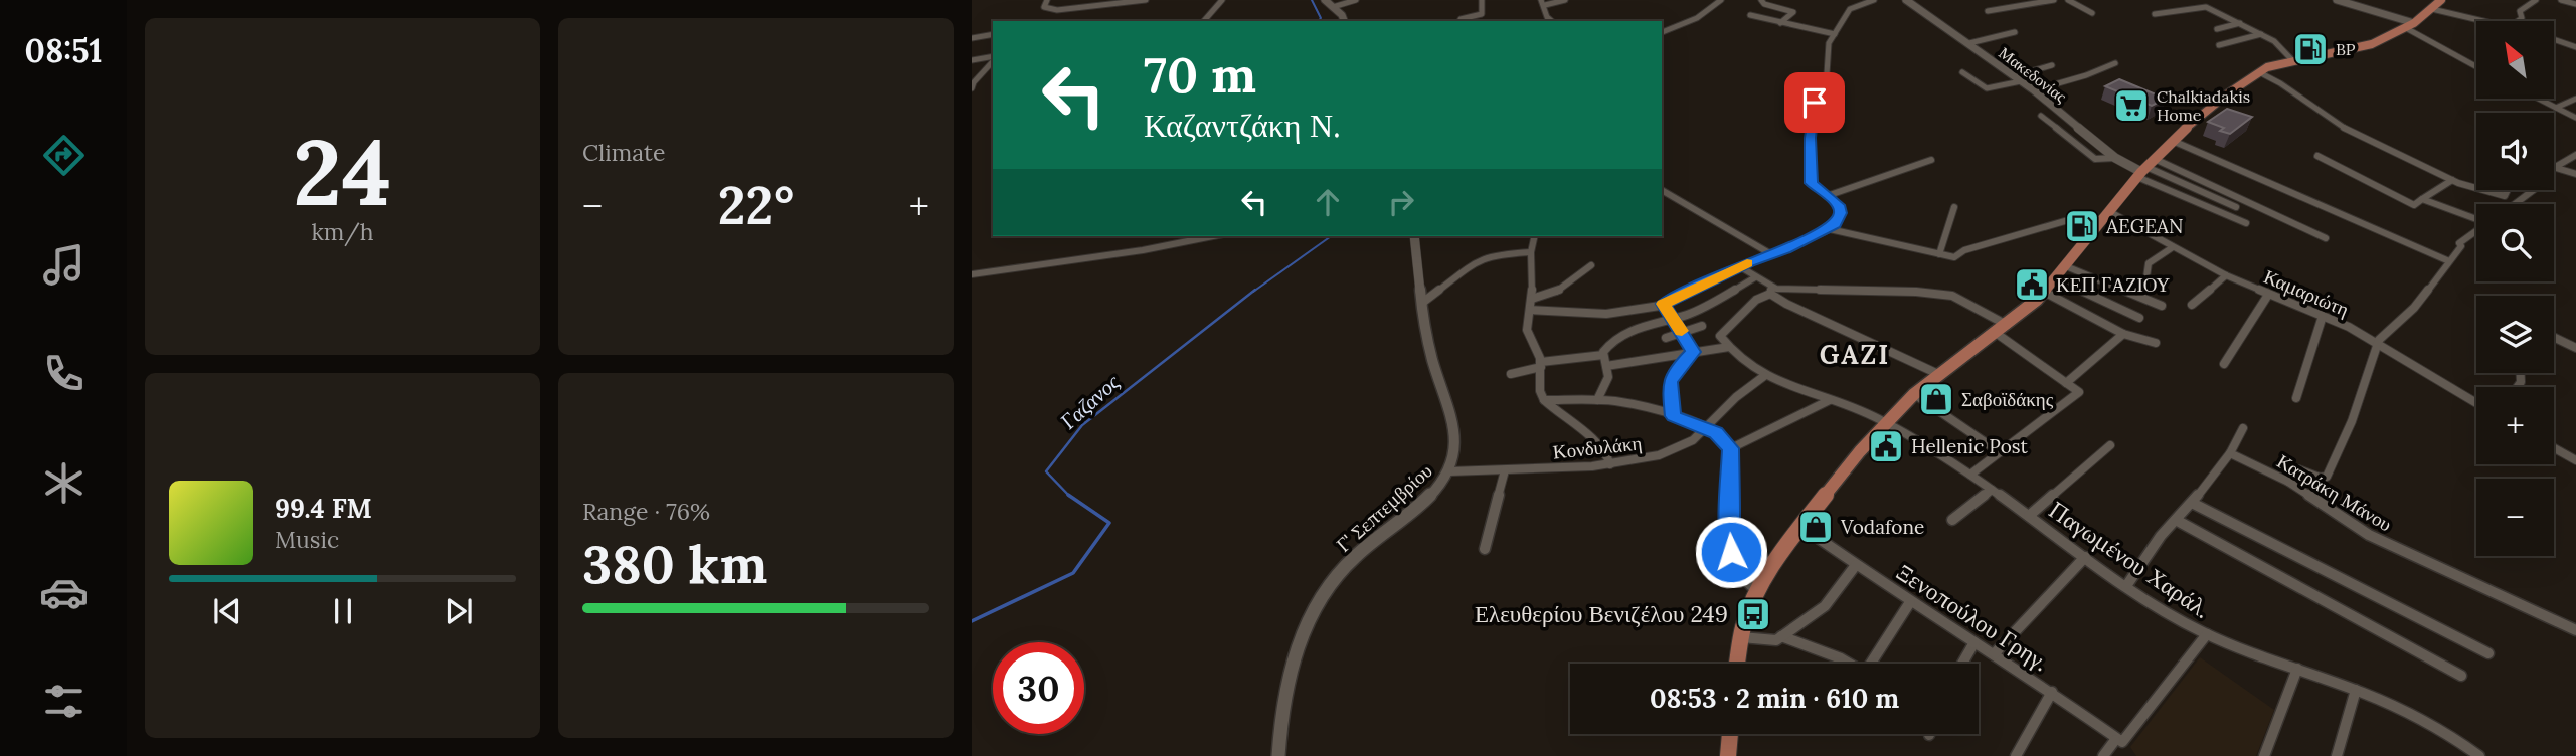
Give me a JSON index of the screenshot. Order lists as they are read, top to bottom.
{
  "streets": {
    "street": [
      "Μακεδονίας",
      "Καμαριώτη",
      "Κονδυλάκη",
      "Κατράκη Μάνου",
      "Γ' Σεπτεμβρίου",
      "Παγωμένου Χαράλ.",
      "Ξενοπούλου Γρηγ."
    ]
  },
  "crossings": [
    ["Κονδυλάκη", "Γ' Σεπτεμβρίου"],
    ["Κονδυλάκη", "Παγωμένου Χαράλ."]
  ],
  "districts": ["GAZI"],
  "water": ["Γαζανος"],
  "places": {
    "fuel station": ["BP", "AEGEAN"],
    "supermarket": ["Chalkiadakis Home"],
    "public building": ["ΚΕΠ ΓΑΖΙΟΥ", "Hellenic Post"],
    "shop": ["Σαβοϊδάκης", "Vodafone"],
    "bus stop": ["Ελευθερίου Βενιζέλου 249"]
  },
  "north": "top left",
  "page": {
    "tabs": "08:51",
    "tile": [
      ["24", "km/h"],
      "Climate",
      ["Range · 76%", "380 km"]
    ],
    "map_buttons": ["+", "−"],
    "turn": ["70 m", "Καζαντζάκη Ν."],
    "heat": ["−", "22°", "+"],
    "song": ["99.4 FM", "Music"],
    "limit": "30",
    "trip": "08:53 · 2 min · 610 m"
  }
}
